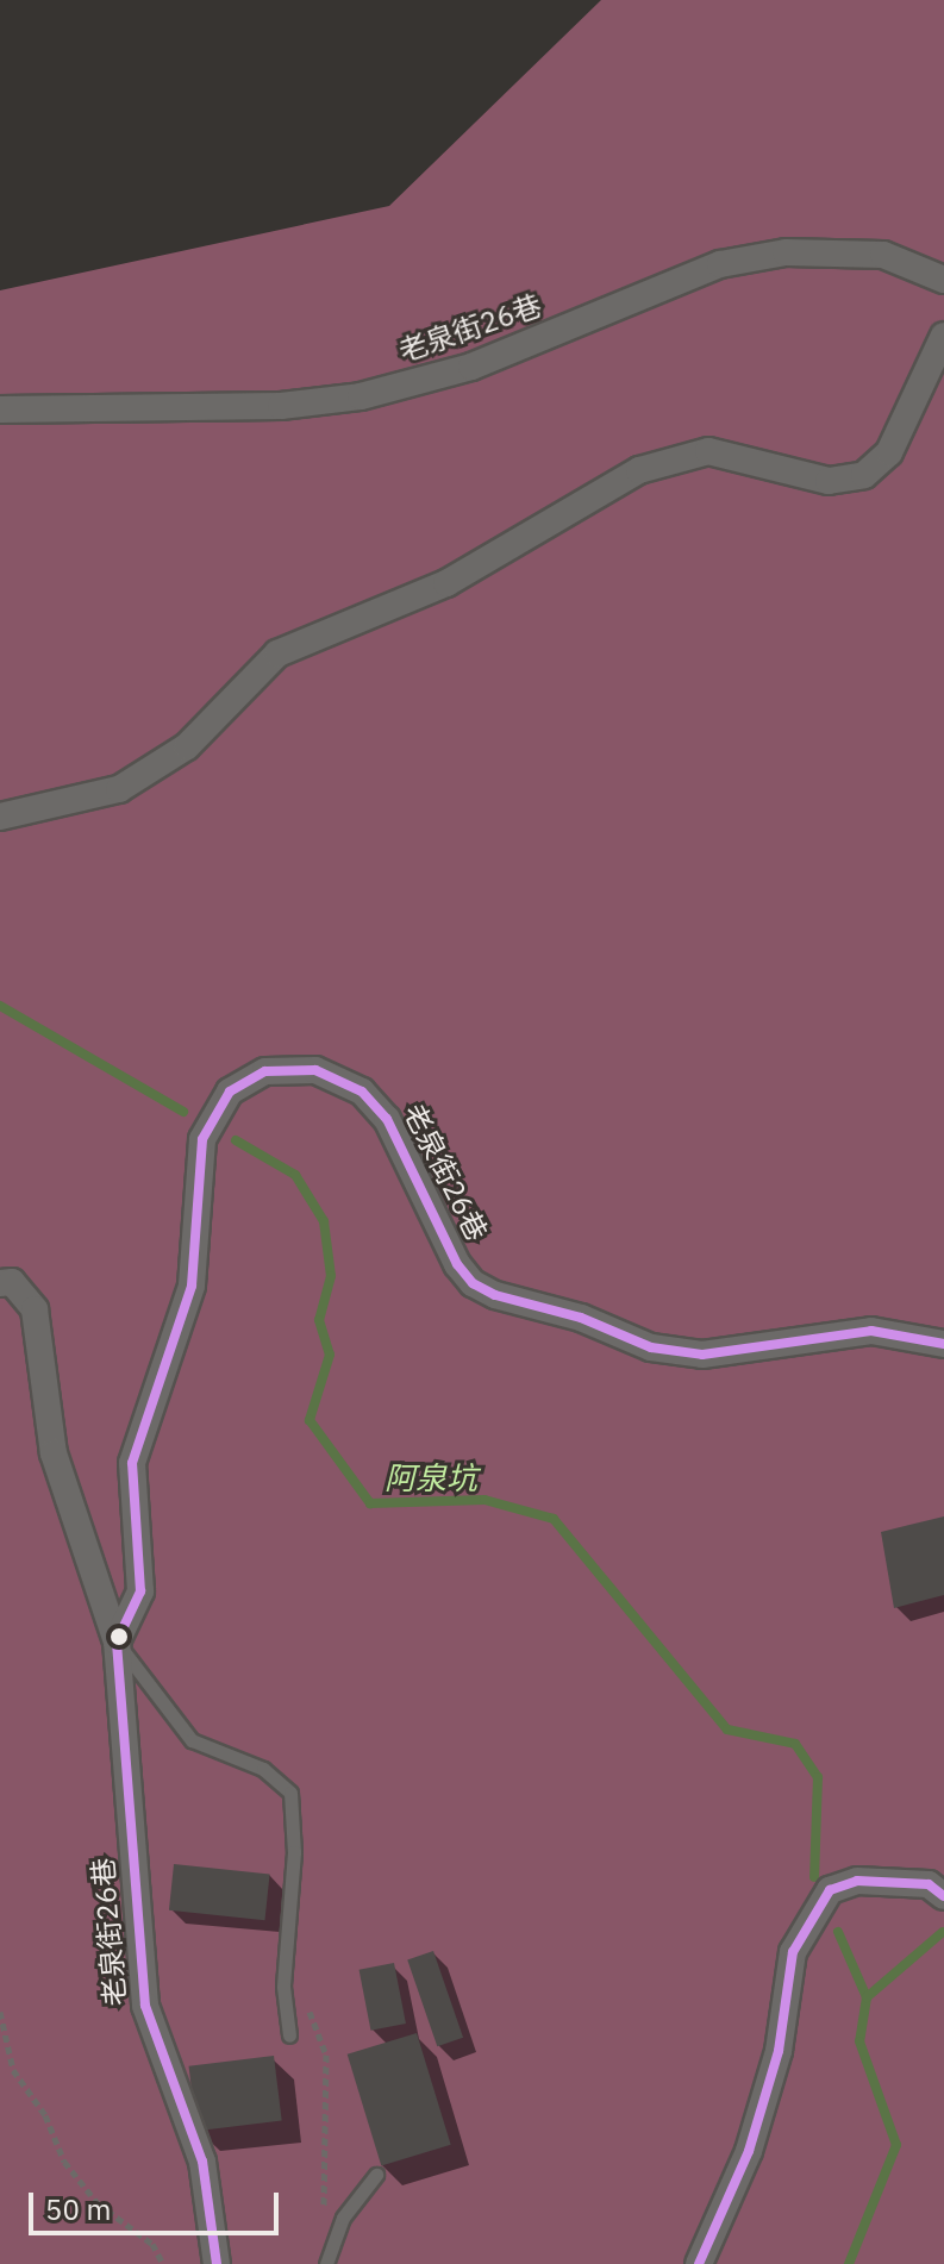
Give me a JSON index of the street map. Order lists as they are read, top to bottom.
{
  "streets": {
    "street": ["老泉街26巷"]
  },
  "water": ["阿泉坑"],
  "scale_bar": "50 m"
}
